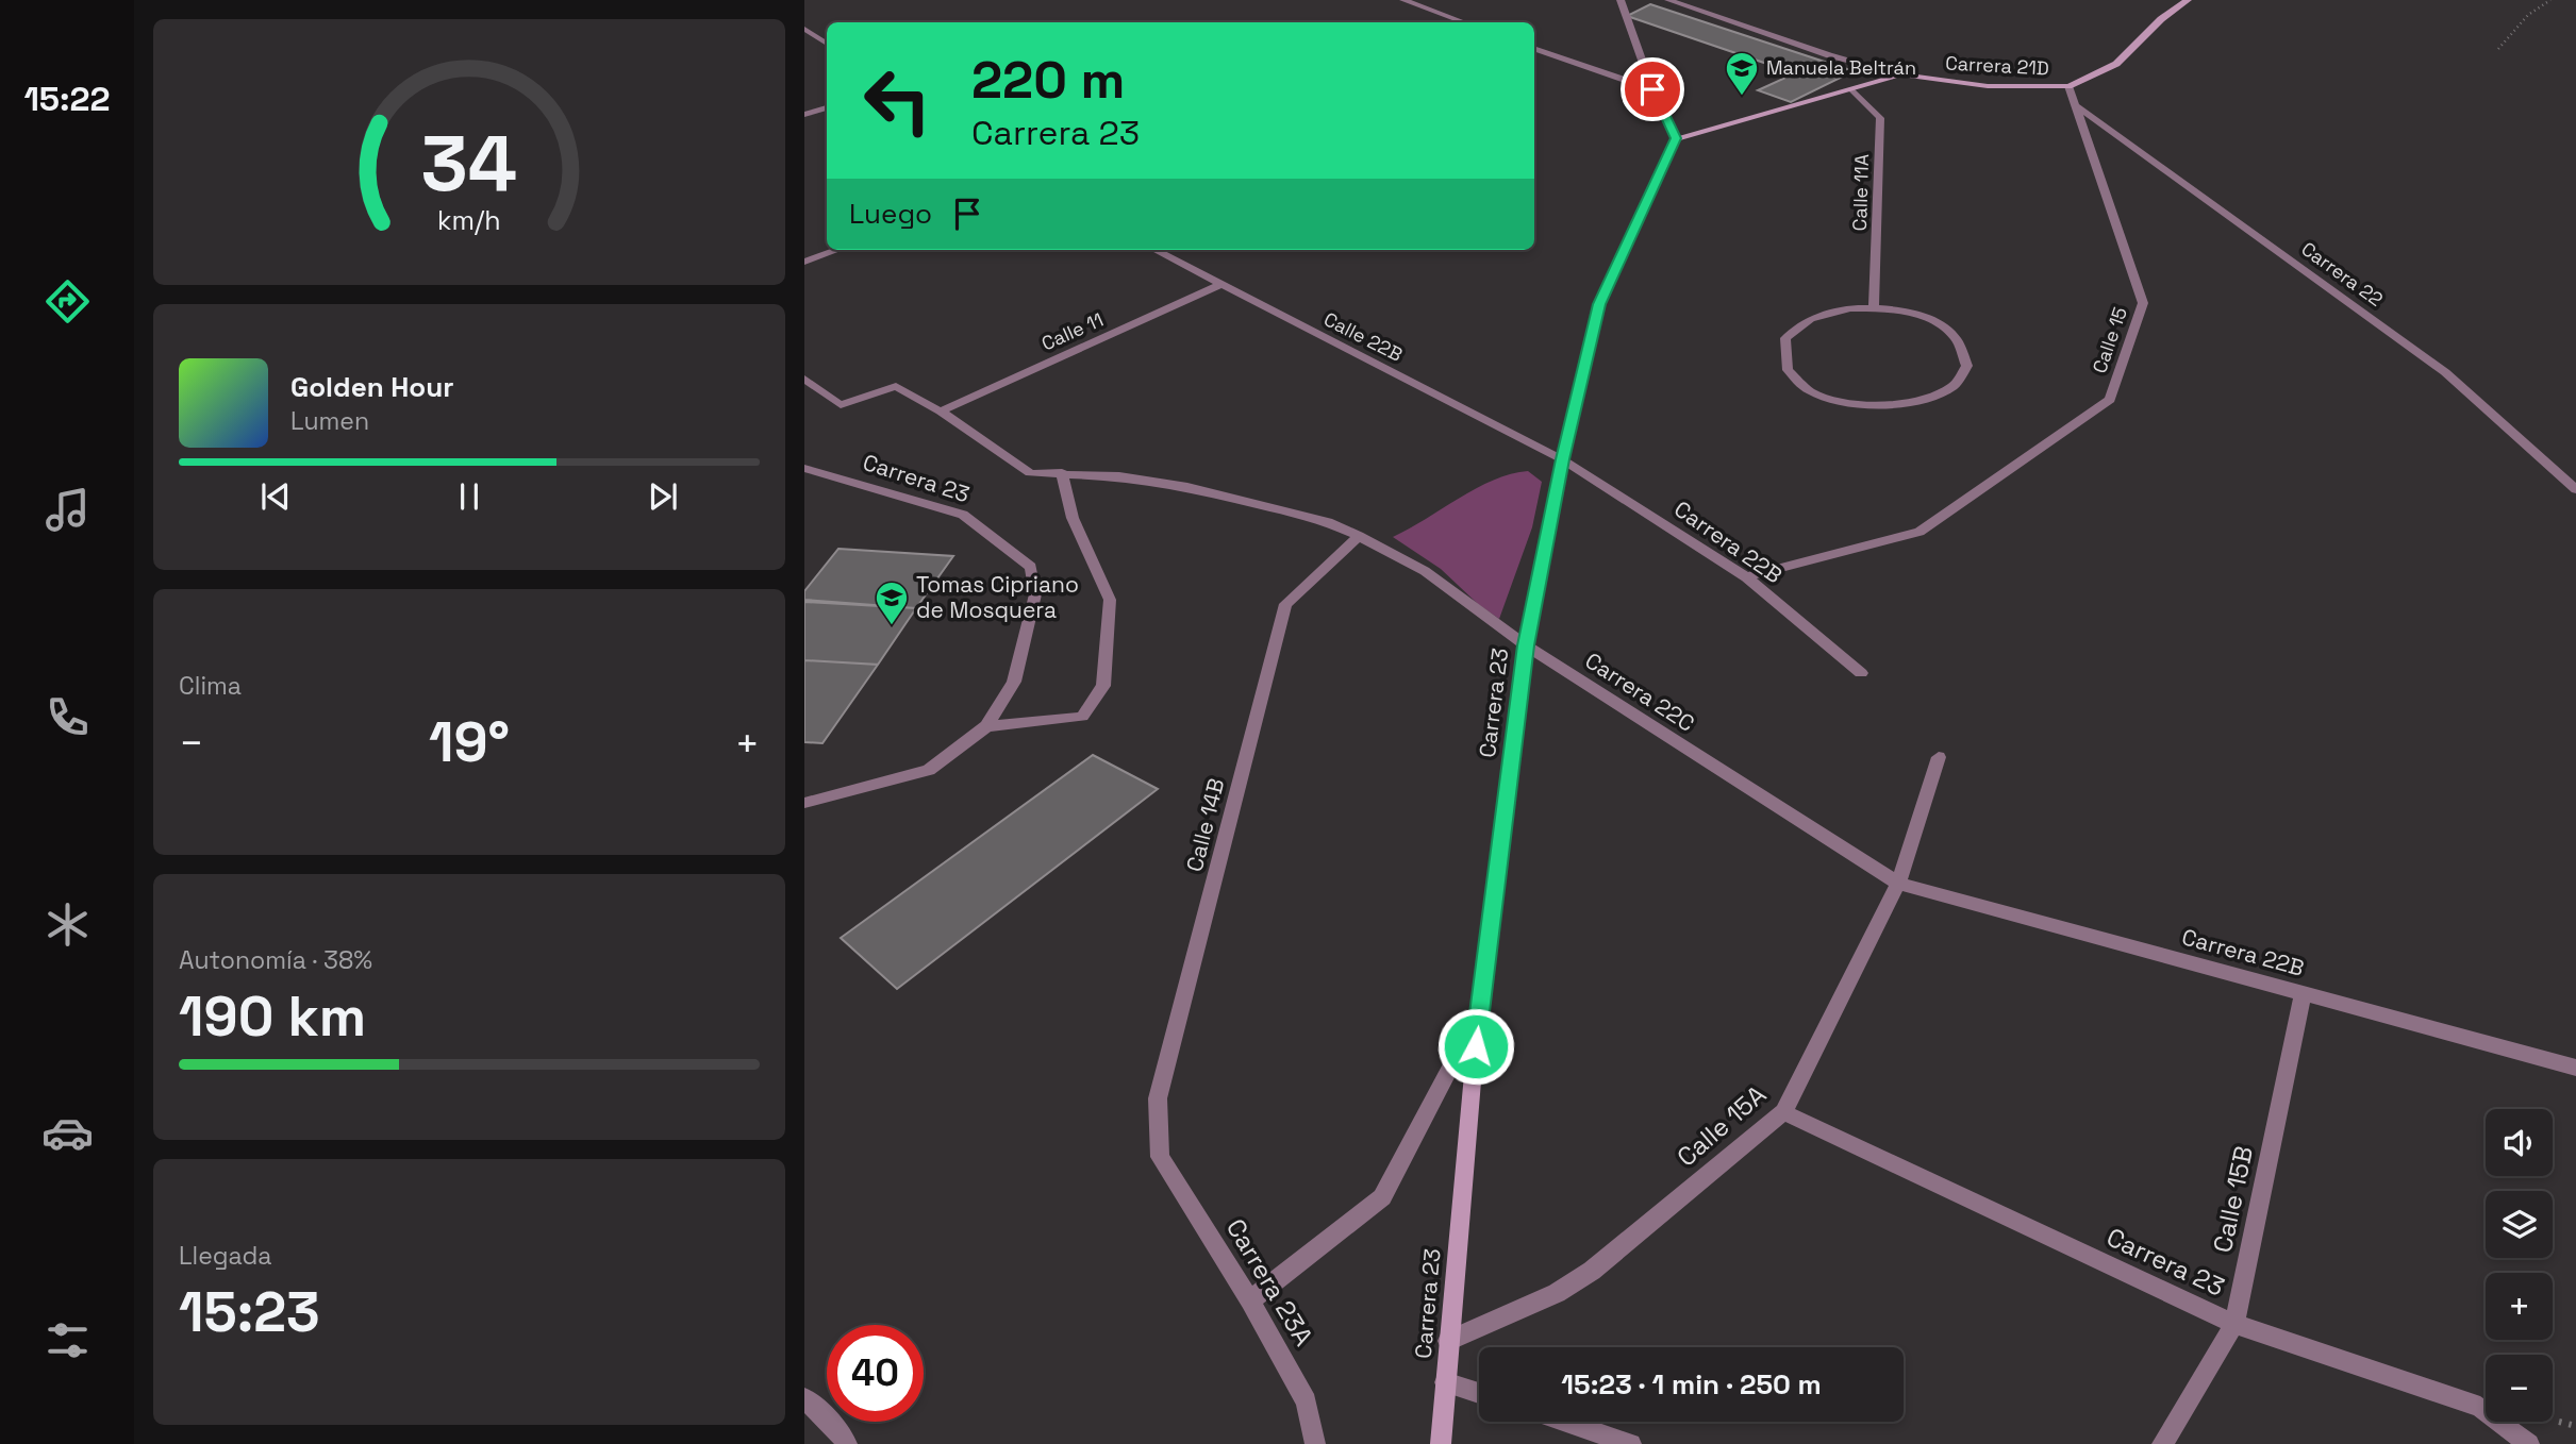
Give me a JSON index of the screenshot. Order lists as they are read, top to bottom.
{
  "streets": {
    "street": [
      "Carrera 21D",
      "Calle 11A",
      "Carrera 22",
      "Calle 11",
      "Calle 22B",
      "Calle 15",
      "Carrera 23",
      "Carrera 22B",
      "Carrera 22C",
      "Calle 14B",
      "Calle 15A",
      "Calle 15B",
      "Carrera 23A"
    ]
  },
  "crossings": [
    ["Carrera 21D", "Calle 15"],
    ["Carrera 22", "Calle 15"],
    ["Calle 11", "Calle 22B"],
    ["Calle 22B", "Carrera 23"],
    ["Calle 22B", "Carrera 22B"],
    ["Calle 15", "Carrera 22B"],
    ["Carrera 23", "Carrera 22B"],
    ["Carrera 23", "Carrera 22C"],
    ["Carrera 23", "Calle 15A"],
    ["Carrera 23", "Calle 15B"],
    ["Carrera 22B", "Carrera 22C"],
    ["Carrera 22B", "Calle 15A"],
    ["Carrera 22B", "Calle 15B"],
    ["Carrera 22C", "Calle 14B"],
    ["Carrera 22C", "Calle 15A"],
    ["Calle 14B", "Carrera 23A"]
  ],
  "places": {
    "school or university": ["Manuela Beltrán", "Tomas Cipriano de Mosquera"]
  },
  "page": {
    "tabs": "15:22",
    "turn": ["220 m", "Carrera 23"],
    "then": "Luego",
    "song": ["Golden Hour", "Lumen"],
    "tile": [
      "Clima",
      ["Autonomía · 38%", "190 km"],
      ["Llegada", "15:23"]
    ],
    "heat": ["−", "19°", "+"],
    "map_buttons": ["+", "−"],
    "limit": "40",
    "trip": "15:23 · 1 min · 250 m",
    "gauge": ["34", "km/h"]
  }
}
